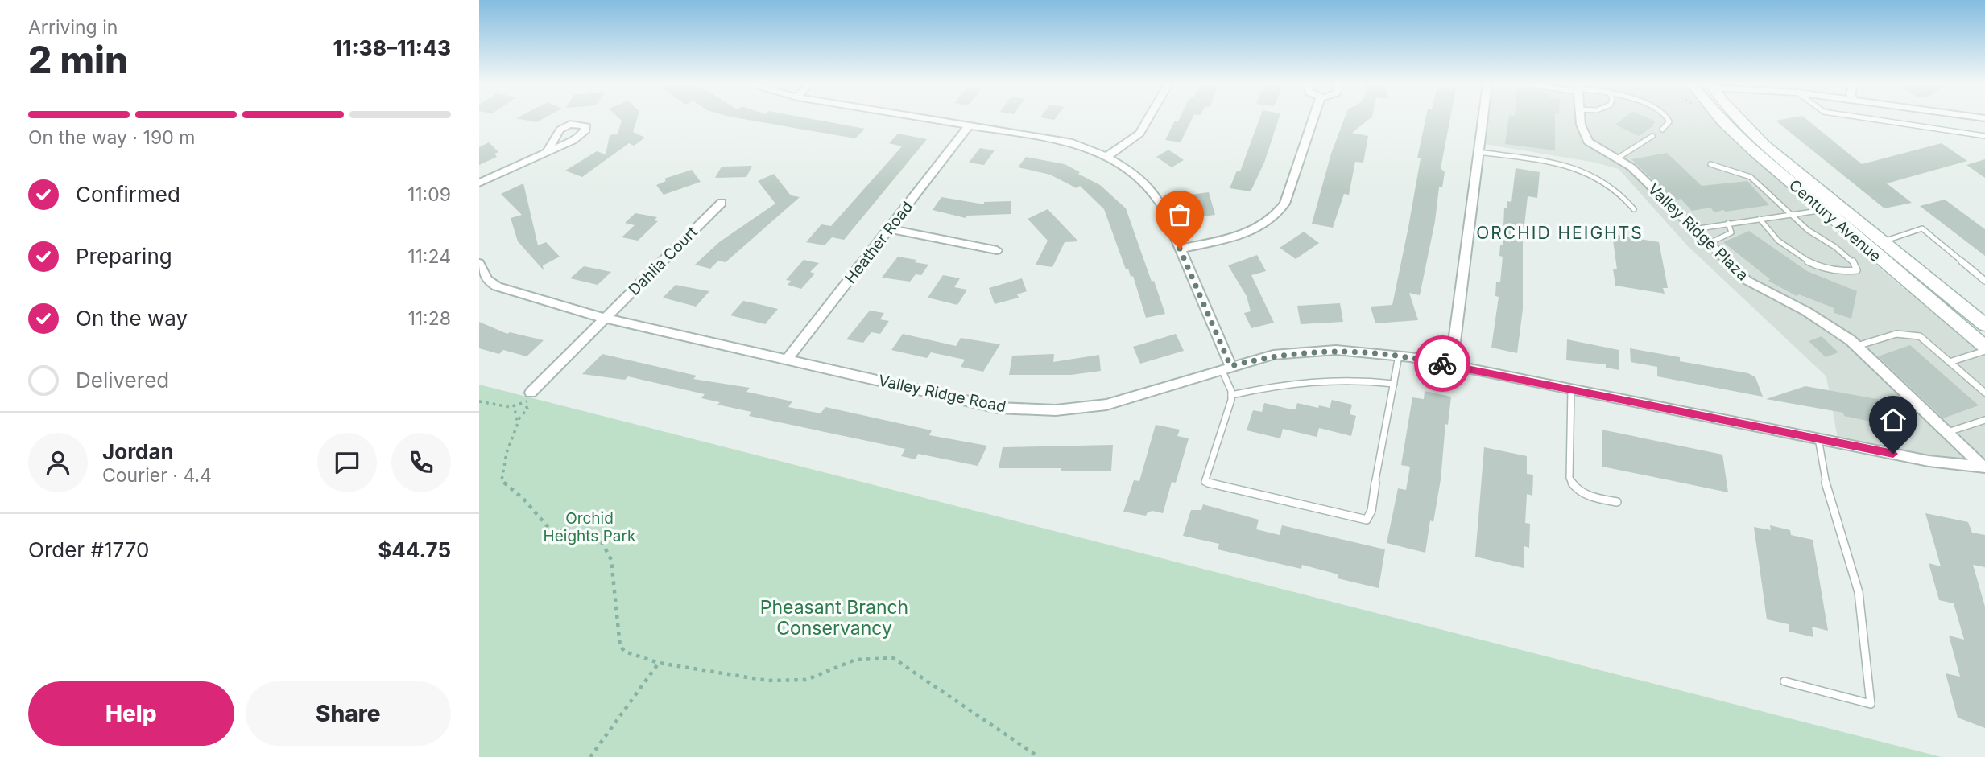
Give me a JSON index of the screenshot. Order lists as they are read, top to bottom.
{
  "streets": {
    "main road": ["Century Avenue"],
    "street": [
      "Valley Ridge Plaza",
      "Heather Road",
      "Dahlia Court",
      "Valley Ridge Road"
    ]
  },
  "crossings": [
    ["Valley Ridge Plaza", "Valley Ridge Road"],
    ["Heather Road", "Valley Ridge Road"],
    ["Dahlia Court", "Valley Ridge Road"]
  ],
  "districts": ["ORCHID HEIGHTS"],
  "parks": ["Orchid Heights Park", "Pheasant Branch Conservancy"],
  "page": {
    "heading": ["2 min", "Arriving in", "11:38–11:43"],
    "panel": [
      "Jordan",
      "Courier · 4.4",
      "Order #1770",
      "$44.75"
    ],
    "bar": "On the way · 190 m",
    "list": [
      ["Confirmed", "11:09"],
      ["Preparing", "11:24"],
      ["On the way", "11:28"],
      "Delivered"
    ],
    "buttons": ["Help", "Share"]
  }
}
